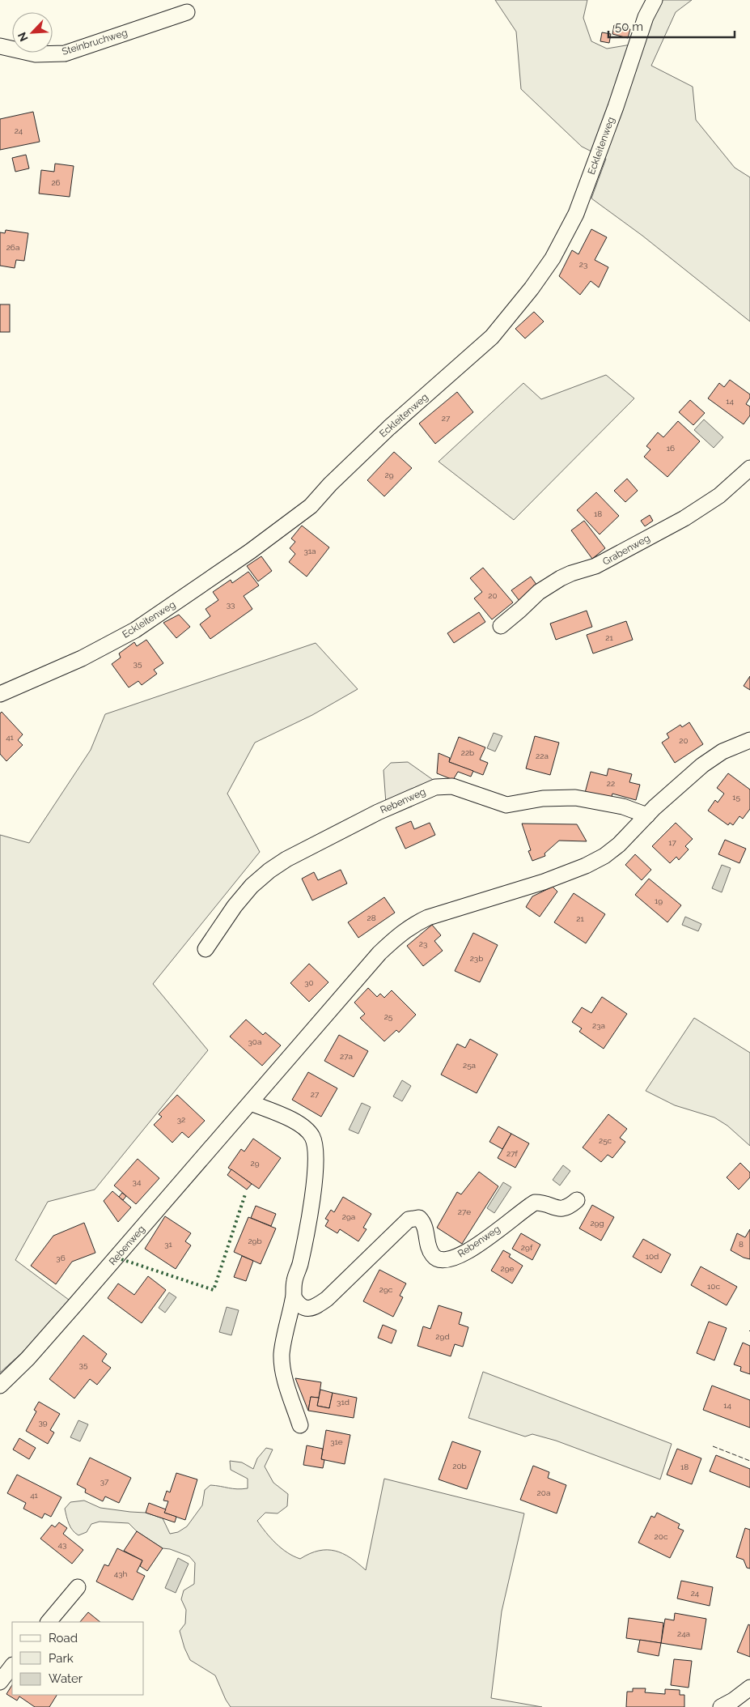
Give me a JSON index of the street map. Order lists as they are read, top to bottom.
{
  "streets": {
    "street": [
      "Steinbruchweg",
      "Eckleitenweg",
      "Grabenweg",
      "Rebenweg"
    ]
  },
  "house_numbers": [
    "24",
    "26",
    "26a",
    "23",
    "14",
    "27",
    "16",
    "29",
    "18",
    "31a",
    "20",
    "33",
    "21",
    "35",
    "41",
    "20",
    "22b",
    "22a",
    "22",
    "15",
    "17",
    "19",
    "28",
    "21",
    "23",
    "23b",
    "30",
    "25",
    "23a",
    "30a",
    "27a",
    "25a",
    "27",
    "32",
    "25c",
    "27f",
    "29",
    "34",
    "27e",
    "29a",
    "29g",
    "29b",
    "31",
    "8",
    "29f",
    "10d",
    "36",
    "29e",
    "10c",
    "29c",
    "29d",
    "35",
    "31d",
    "14",
    "39",
    "31e",
    "20b",
    "18",
    "37",
    "20a",
    "41",
    "20c",
    "43",
    "43h",
    "24",
    "24a"
  ],
  "legend": ["Road", "Park", "Water"],
  "scale_bar": "50 m",
  "north": "bottom left"
}
